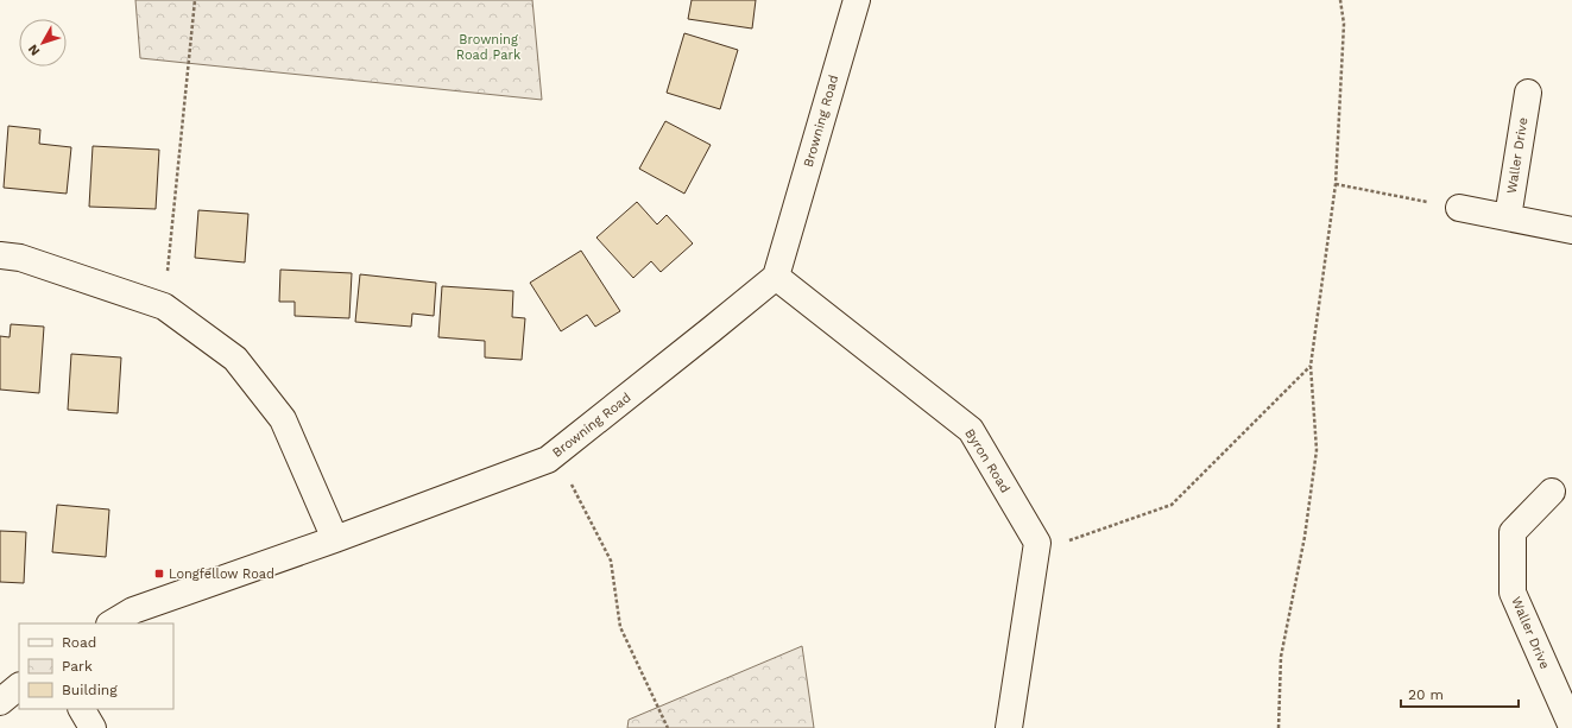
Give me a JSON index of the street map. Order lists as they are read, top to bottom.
{
  "streets": {
    "street": ["Browning Road", "Waller Drive", "Byron Road"]
  },
  "crossings": [
    ["Browning Road", "Byron Road"]
  ],
  "parks": ["Browning Road Park"],
  "places": {
    "transit": ["Longfellow Road"]
  },
  "legend": ["Road", "Park", "Building"],
  "scale_bar": "20 m",
  "north": "bottom left"
}
